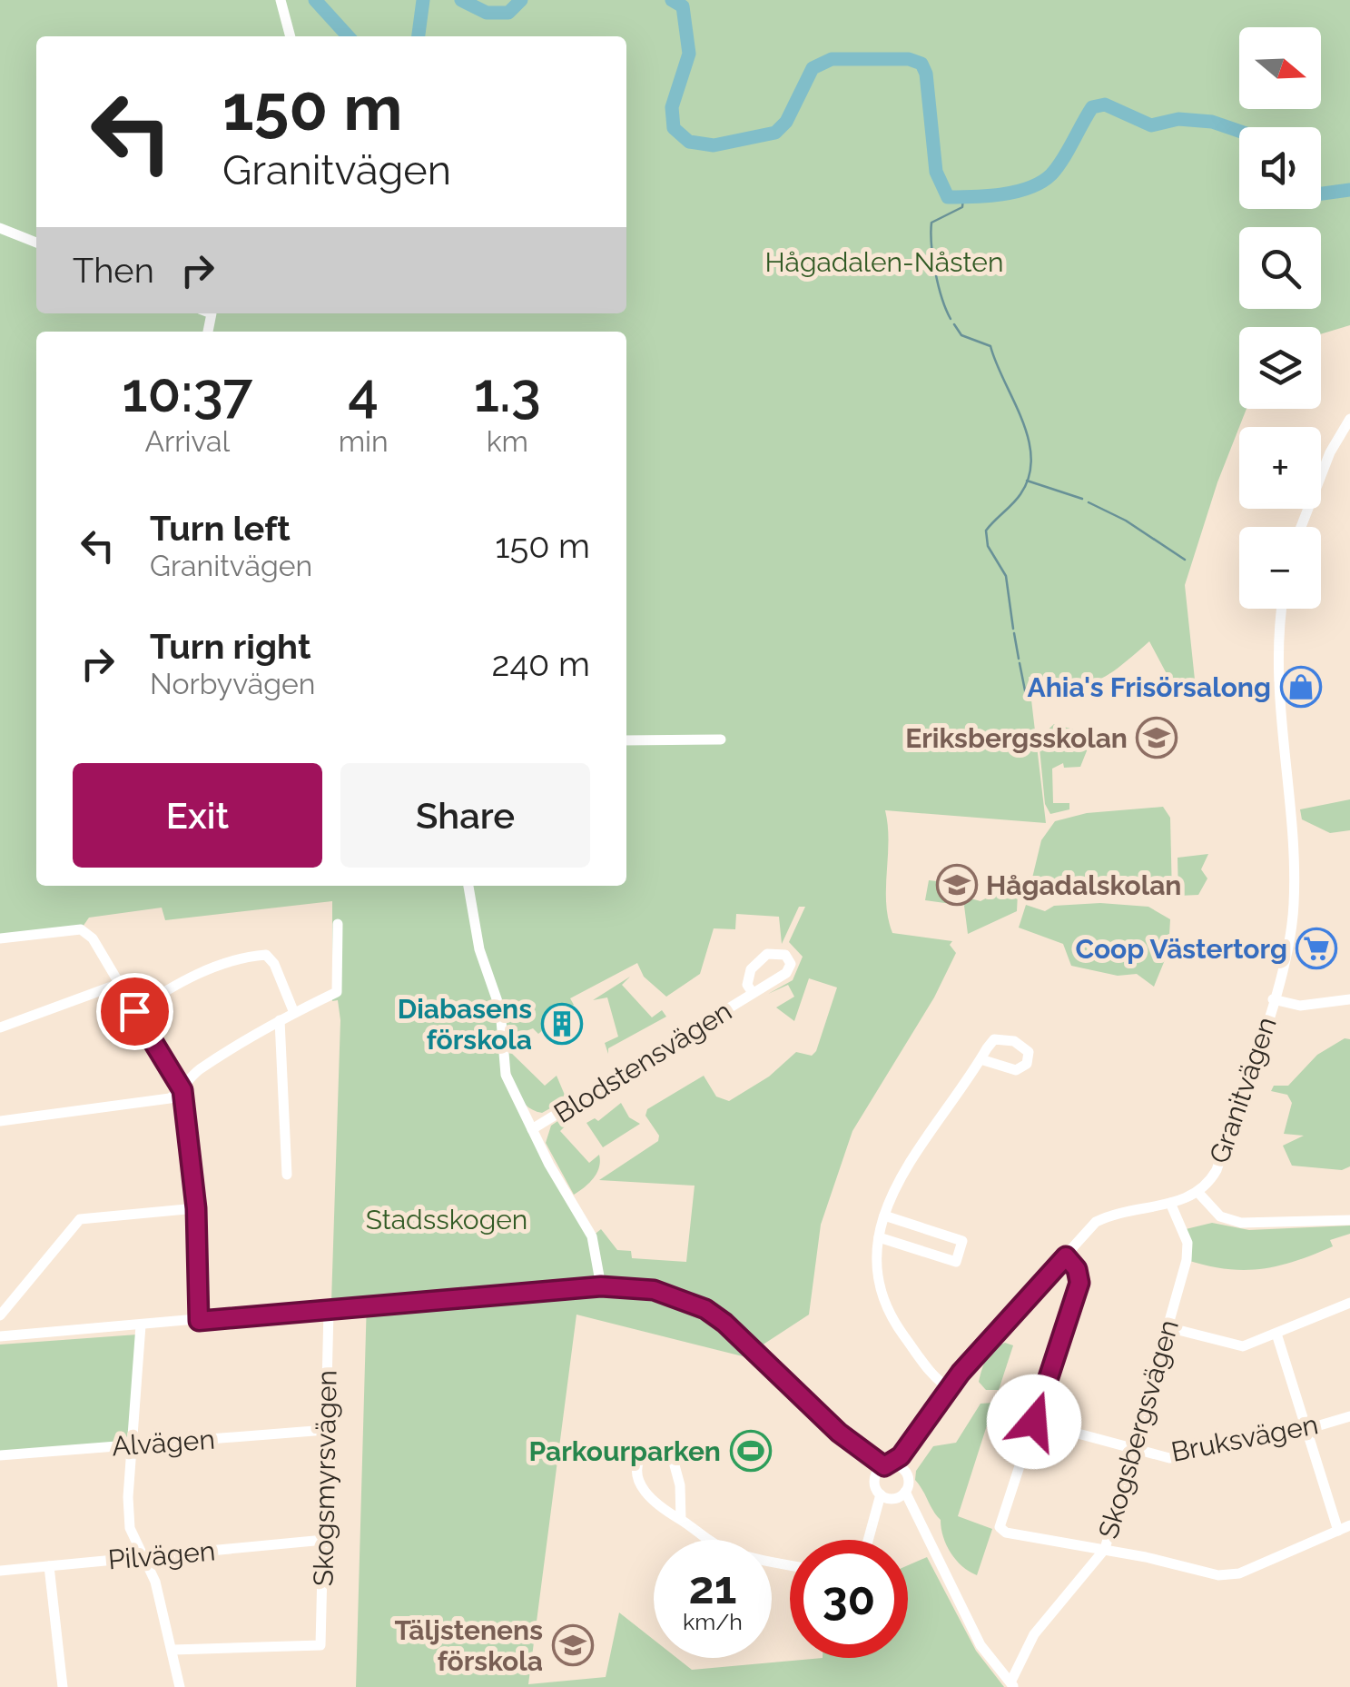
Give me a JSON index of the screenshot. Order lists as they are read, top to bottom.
{
  "streets": {
    "street": [
      "Blodstensvägen",
      "Granitvägen",
      "Skogsbergsvägen",
      "Bruksvägen",
      "Alvägen",
      "Skogsmyrsvägen",
      "Pilvägen"
    ]
  },
  "crossings": [
    ["Granitvägen", "Skogsbergsvägen"],
    ["Skogsbergsvägen", "Bruksvägen"],
    ["Alvägen", "Skogsmyrsvägen"],
    ["Skogsmyrsvägen", "Pilvägen"]
  ],
  "parks": ["Hågadalen-Nåsten", "Stadsskogen"],
  "places": {
    "shop": ["Ahia's Frisörsalong"],
    "school or university": ["Eriksbergsskolan", "Hågadalskolan", "Täljstenens förskola"],
    "supermarket": ["Coop Västertorg"],
    "building": ["Diabasens förskola"],
    "sports": ["Parkourparken"]
  },
  "north": "right",
  "page": {
    "map_buttons": ["+", "−"],
    "turn": ["150 m", "Granitvägen"],
    "then": "Then",
    "eta": [
      "10:37",
      "Arrival",
      "4",
      "min",
      "1.3",
      "km"
    ],
    "list": [
      {
        "name": "Turn left",
        "note": "Granitvägen",
        "value": "150 m"
      },
      {
        "name": "Turn right",
        "note": "Norbyvägen",
        "value": "240 m"
      }
    ],
    "buttons": ["Exit", "Share"],
    "speed": "21 km/h",
    "limit": "30"
  }
}
